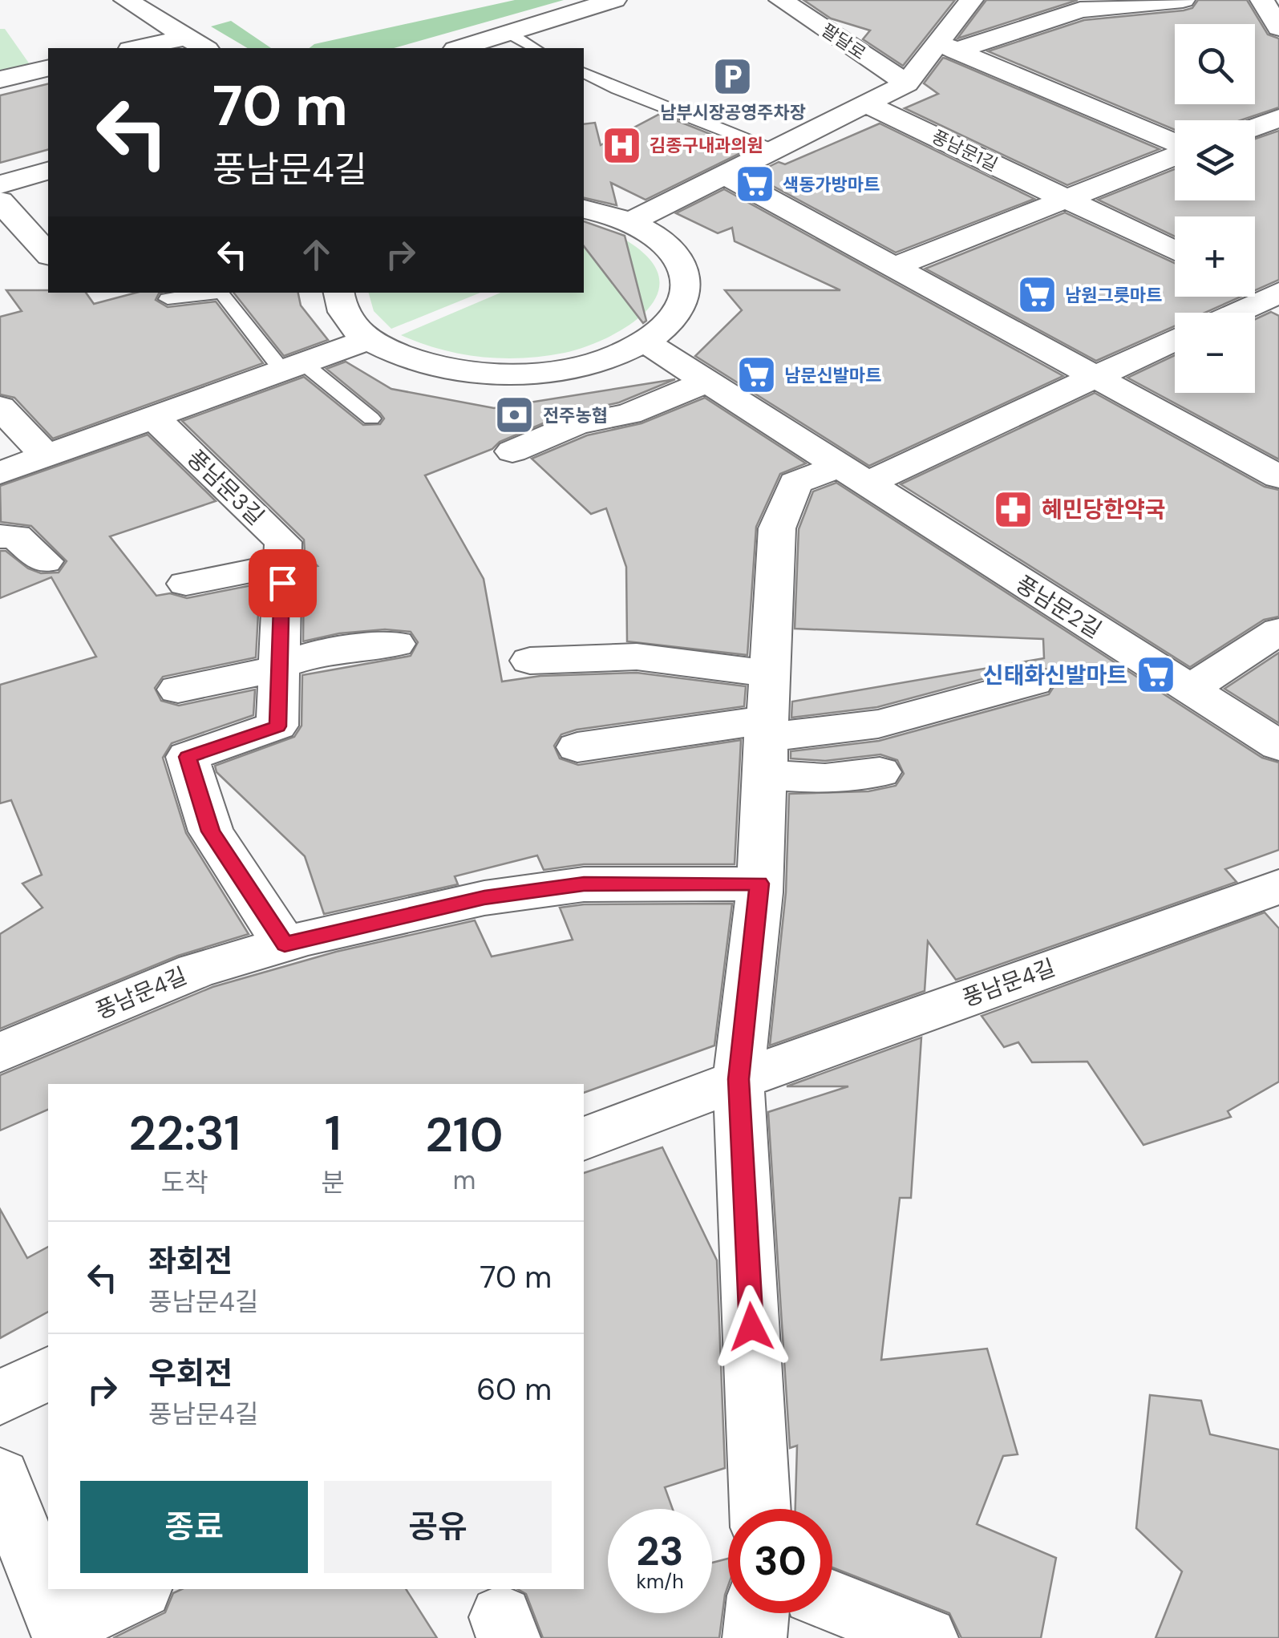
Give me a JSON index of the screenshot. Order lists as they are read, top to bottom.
{
  "streets": {
    "street": [
      "팔달로",
      "풍남문1길",
      "풍남문3길",
      "풍남문2길",
      "풍남문4길"
    ]
  },
  "crossings": [
    ["풍남문3길", "풍남문4길"]
  ],
  "places": {
    "parking": ["남부시장공영주차장"],
    "hospital": ["김종구내과의원"],
    "supermarket": [
      "색동가방마트",
      "남원그릇마트",
      "남문신발마트",
      "신태화신발마트"
    ],
    "bank": ["전주농협"],
    "pharmacy": ["혜민당한약국"]
  },
  "page": {
    "map_buttons": ["+", "−"],
    "turn": ["70 m", "풍남문4길"],
    "eta": [
      "22:31",
      "도착",
      "1",
      "분",
      "210",
      "m"
    ],
    "list": [
      {
        "name": "좌회전",
        "note": "풍남문4길",
        "value": "70 m"
      },
      {
        "name": "우회전",
        "note": "풍남문4길",
        "value": "60 m"
      }
    ],
    "buttons": ["종료", "공유"],
    "speed": "23 km/h",
    "limit": "30"
  }
}
